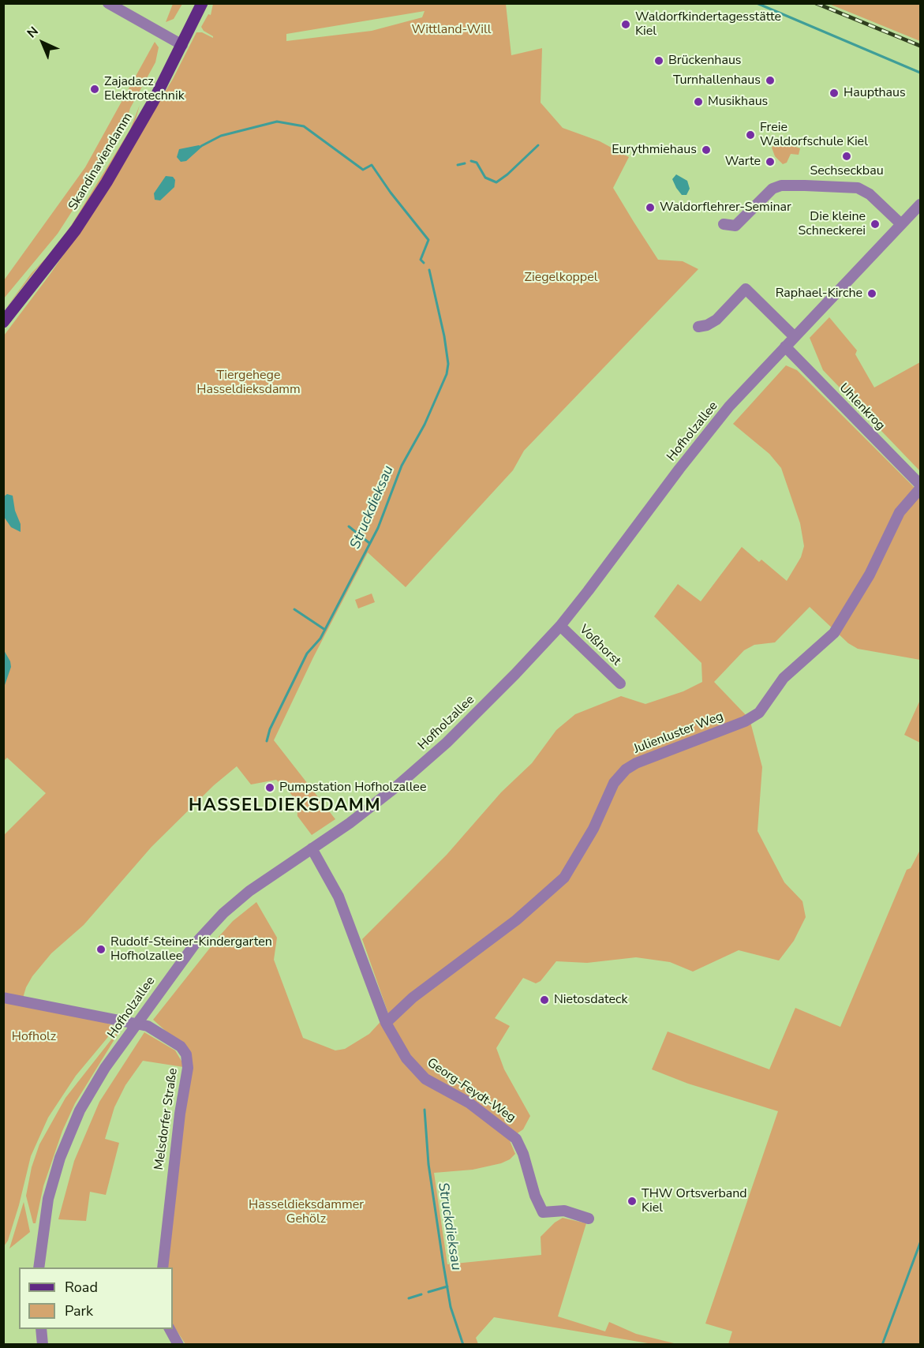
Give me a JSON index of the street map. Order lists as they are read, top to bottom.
{
  "streets": {
    "main road": ["Skandinaviendamm"],
    "street": [
      "Uhlenkrog",
      "Hofholzallee",
      "Voßhorst",
      "Julienluster Weg",
      "Georg-Feydt-Weg",
      "Melsdorfer Straße"
    ]
  },
  "crossings": [
    ["Uhlenkrog", "Hofholzallee"],
    ["Hofholzallee", "Voßhorst"],
    ["Hofholzallee", "Georg-Feydt-Weg"],
    ["Hofholzallee", "Melsdorfer Straße"],
    ["Julienluster Weg", "Georg-Feydt-Weg"]
  ],
  "districts": ["HASSELDIEKSDAMM"],
  "water": ["Struckdieksau"],
  "parks": [
    "Wittland-Will",
    "Ziegelkoppel",
    "Tiergehege Hasseldieksdamm",
    "Hofholz",
    "Hasseldieksdammer Gehölz"
  ],
  "places": [
    "Waldorfkindertagesstätte Kiel",
    "Brückenhaus",
    "Turnhallenhaus",
    "Zajadacz Elektrotechnik",
    "Haupthaus",
    "Musikhaus",
    "Freie Waldorfschule Kiel",
    "Eurythmiehaus",
    "Sechseckbau",
    "Warte",
    "Waldorflehrer-Seminar",
    "Die kleine Schneckerei",
    "Raphael-Kirche",
    "Pumpstation Hofholzallee",
    "Rudolf-Steiner-Kindergarten Hofholzallee",
    "Nietosdateck",
    "THW Ortsverband Kiel"
  ],
  "legend": ["Road", "Park"],
  "north": "top left"
}
